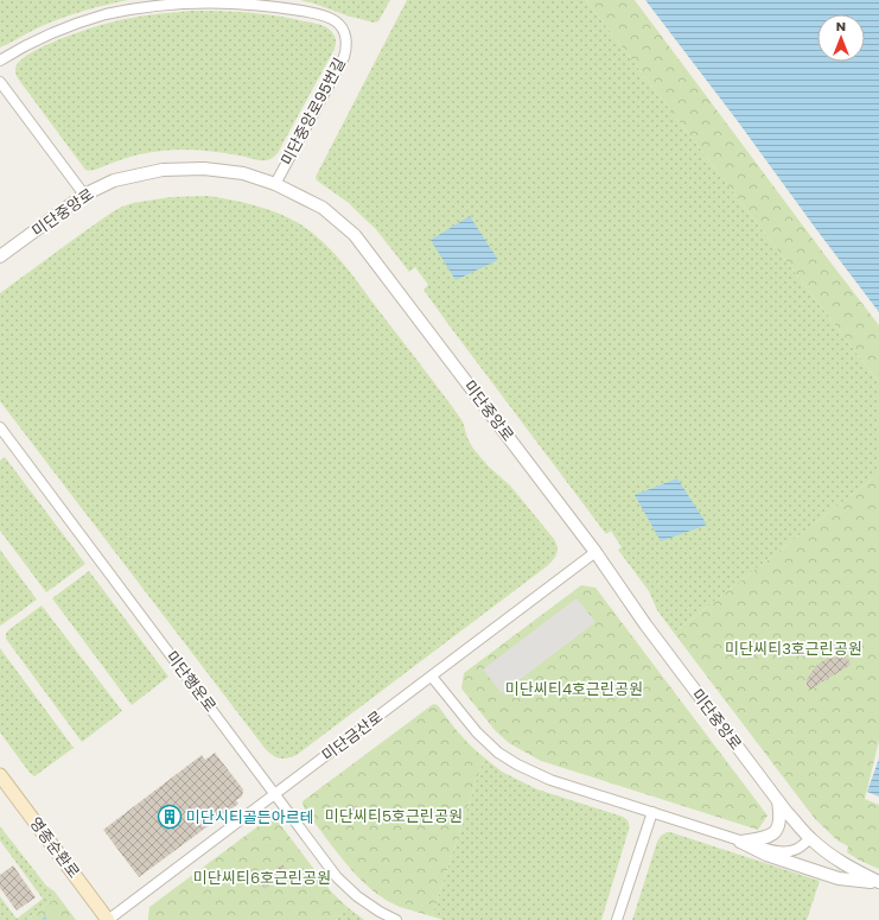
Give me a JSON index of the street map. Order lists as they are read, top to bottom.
{
  "streets": {
    "main road": ["영종순환로"],
    "street": [
      "미단중앙로95번길",
      "미단중앙로",
      "미단행운로",
      "미단금산로"
    ]
  },
  "crossings": [
    ["미단중앙로95번길", "미단중앙로"],
    ["미단중앙로", "미단금산로"],
    ["미단행운로", "미단금산로"],
    ["미단금산로", "영종순환로"]
  ],
  "parks": [
    "미단씨티3호근린공원",
    "미단씨티4호근린공원",
    "미단씨티5호근린공원",
    "미단씨티6호근린공원"
  ],
  "places": {
    "building": ["미단시티골든아르테"]
  },
  "north": "top"
}
